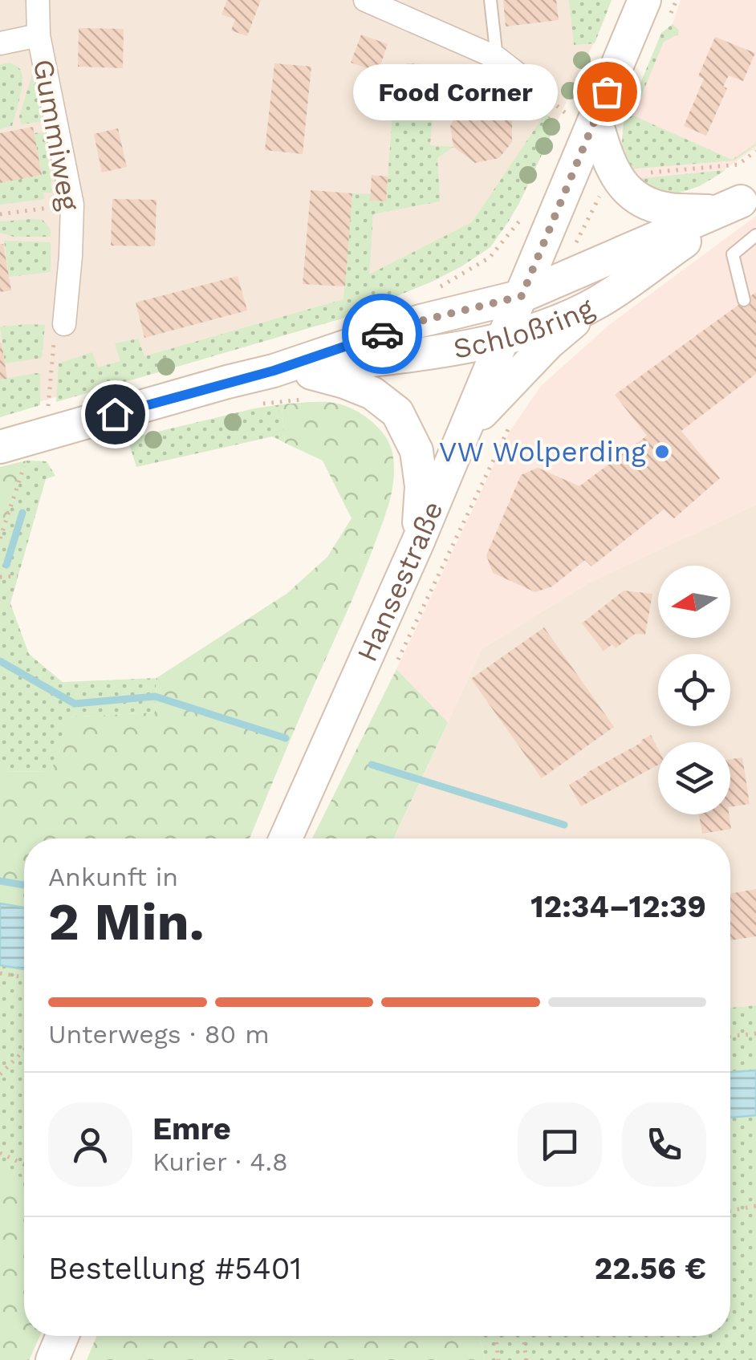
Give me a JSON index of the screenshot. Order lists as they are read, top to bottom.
{
  "streets": {
    "main road": ["Schloßring", "Hansestraße"],
    "street": ["Gummiweg"]
  },
  "crossings": [
    ["Schloßring", "Hansestraße"]
  ],
  "places": ["Food Corner", "VW Wolperding"],
  "north": "left",
  "page": {
    "bubble": "Food Corner",
    "heading": ["2 Min.", "Ankunft in", "12:34–12:39"],
    "panel": [
      "Emre",
      "Kurier · 4.8",
      "Bestellung #5401",
      "22.56 €"
    ],
    "bar": "Unterwegs · 80 m"
  }
}
